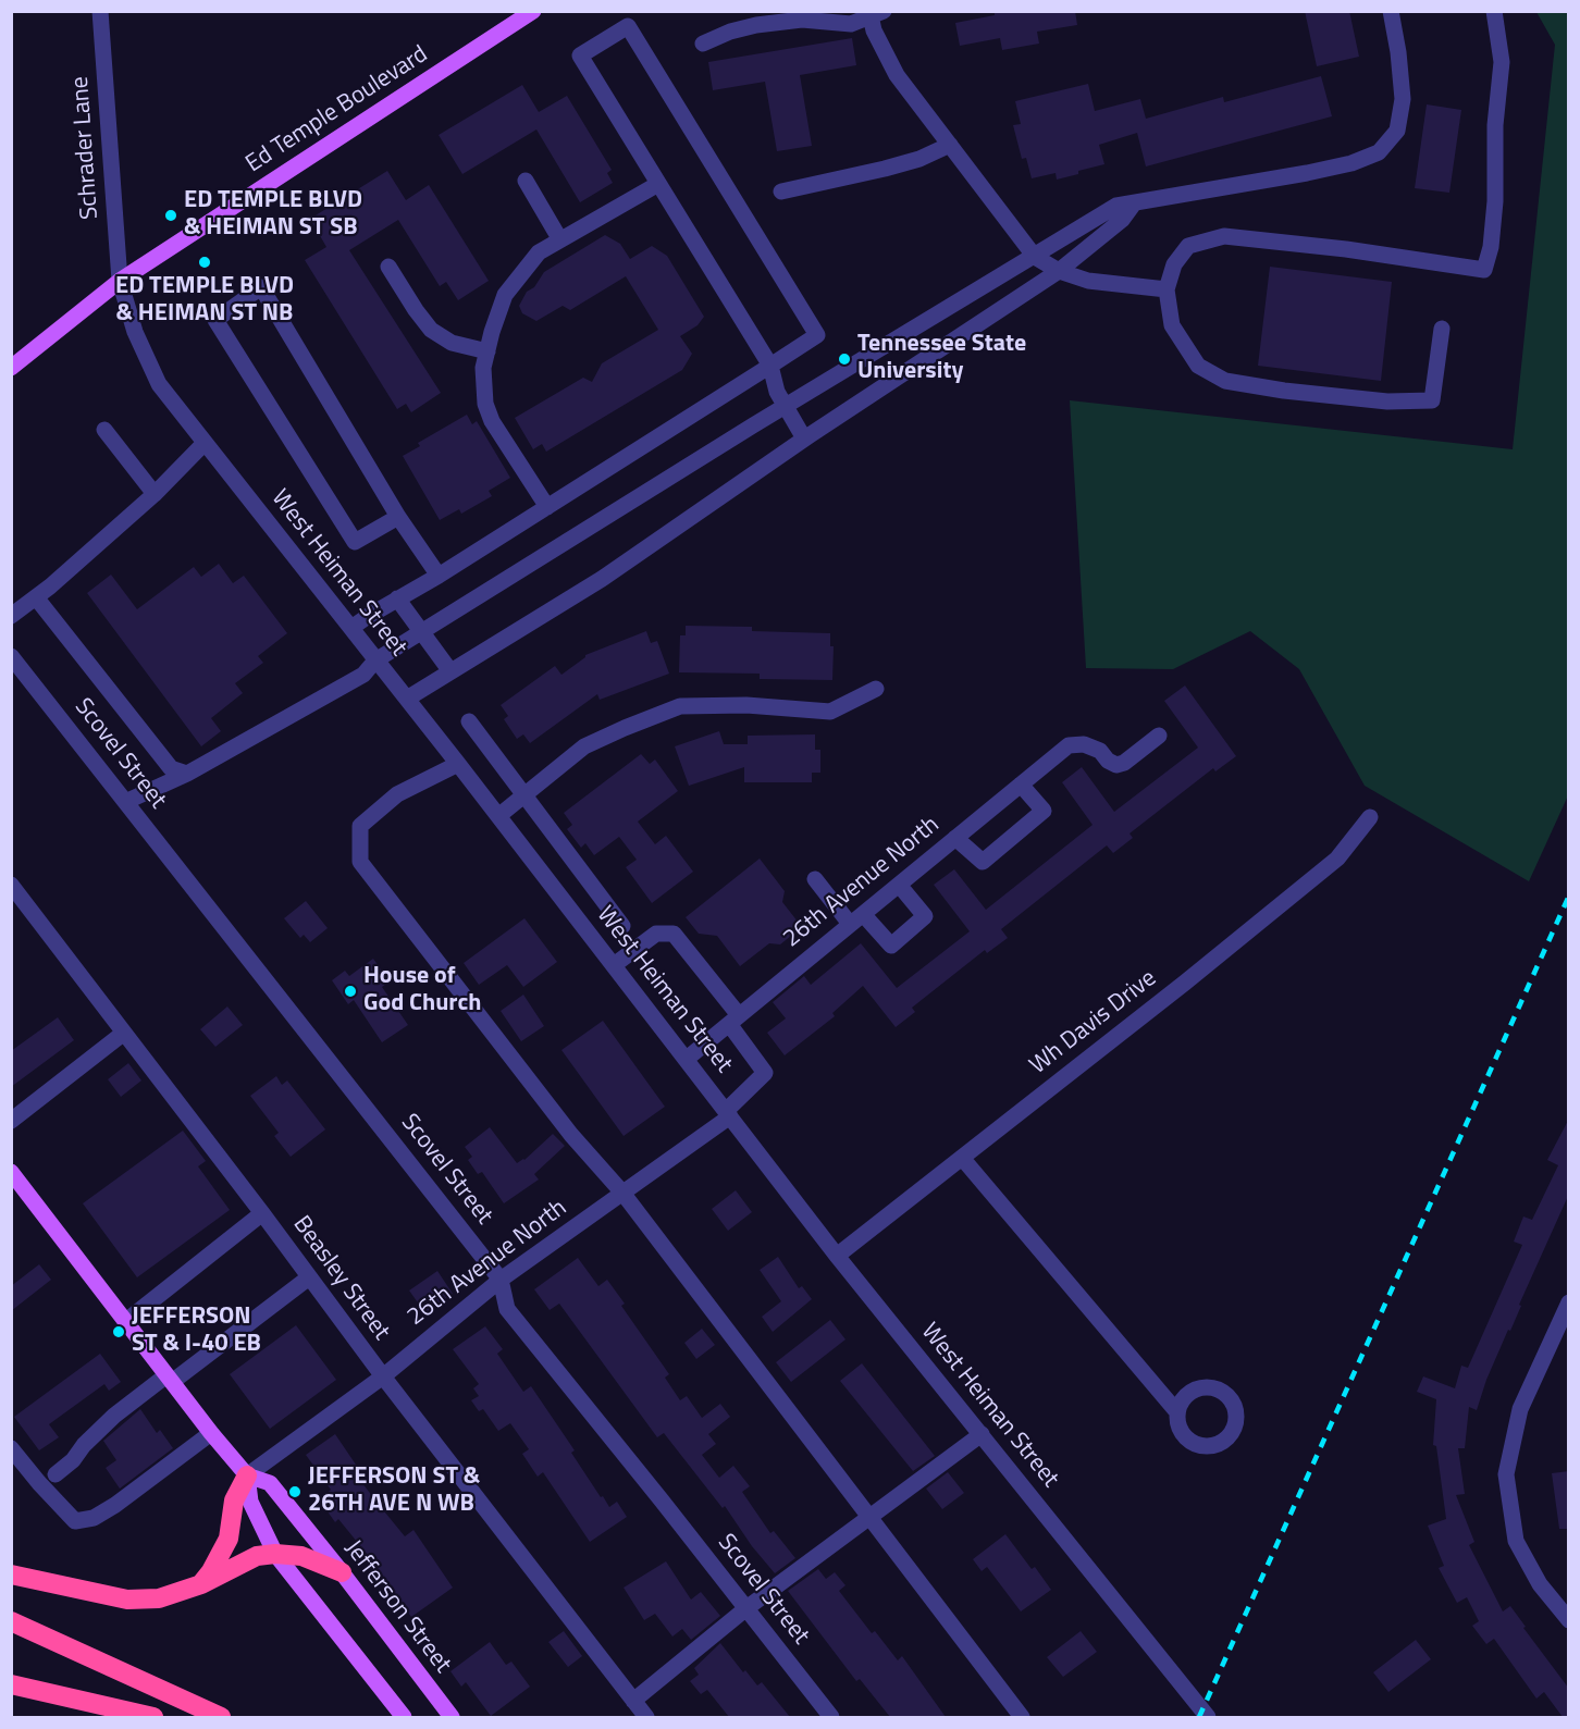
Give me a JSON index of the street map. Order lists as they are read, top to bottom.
{
  "streets": {
    "main road": ["Ed Temple Boulevard", "Jefferson Street"],
    "street": [
      "Schrader Lane",
      "West Heiman Street",
      "Scovel Street",
      "26th Avenue North",
      "Wh Davis Drive",
      "Beasley Street"
    ]
  },
  "crossings": [
    ["Ed Temple Boulevard", "Schrader Lane"],
    ["Ed Temple Boulevard", "West Heiman Street"],
    ["Schrader Lane", "West Heiman Street"],
    ["West Heiman Street", "26th Avenue North"],
    ["West Heiman Street", "Wh Davis Drive"],
    ["Scovel Street", "26th Avenue North"],
    ["26th Avenue North", "Beasley Street"],
    ["26th Avenue North", "Jefferson Street"]
  ],
  "places": [
    "ED TEMPLE BLVD & HEIMAN ST SB",
    "ED TEMPLE BLVD & HEIMAN ST NB",
    "Tennessee State University",
    "House of God Church",
    "JEFFERSON ST & I-40 EB",
    "JEFFERSON ST & 26TH AVE N WB"
  ]
}
